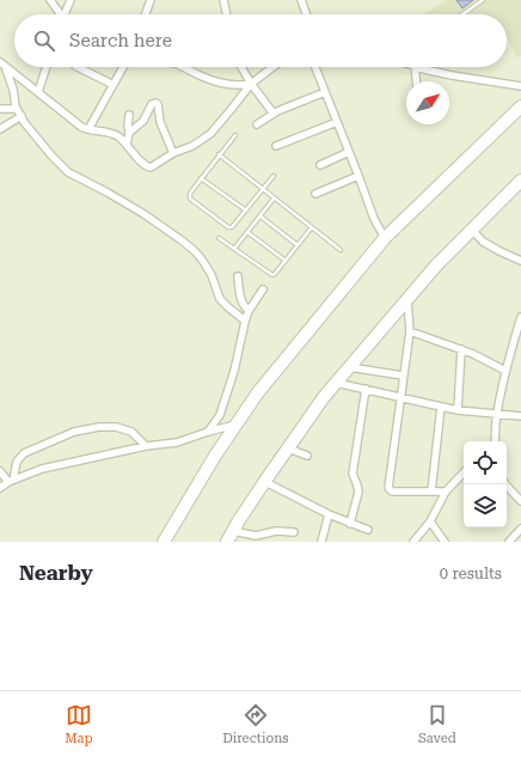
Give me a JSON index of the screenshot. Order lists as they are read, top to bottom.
{
  "north": "top right",
  "page": {
    "search": "Search here",
    "heading": ["Nearby", "0 results"],
    "nav": ["Map", "Directions", "Saved"]
  }
}
